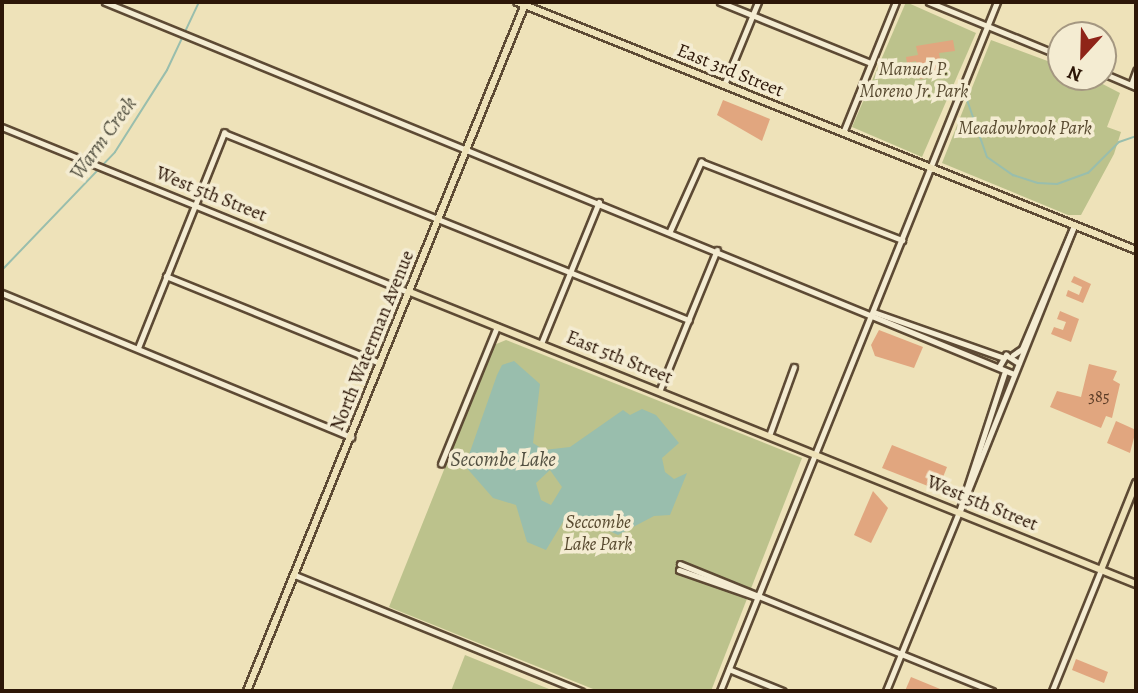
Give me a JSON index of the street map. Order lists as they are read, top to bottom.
{
  "streets": {
    "main road": [
      "East 3rd Street",
      "West 5th Street",
      "North Waterman Avenue",
      "East 5th Street"
    ]
  },
  "crossings": [
    ["East 3rd Street", "North Waterman Avenue"],
    ["West 5th Street", "North Waterman Avenue"],
    ["West 5th Street", "East 5th Street"],
    ["North Waterman Avenue", "East 5th Street"]
  ],
  "water": ["Warm Creek", "Secombe Lake"],
  "parks": ["Manuel P. Moreno Jr. Park", "Meadowbrook Park", "Seccombe Lake Park"],
  "house_numbers": ["385"],
  "north": "bottom"
}
